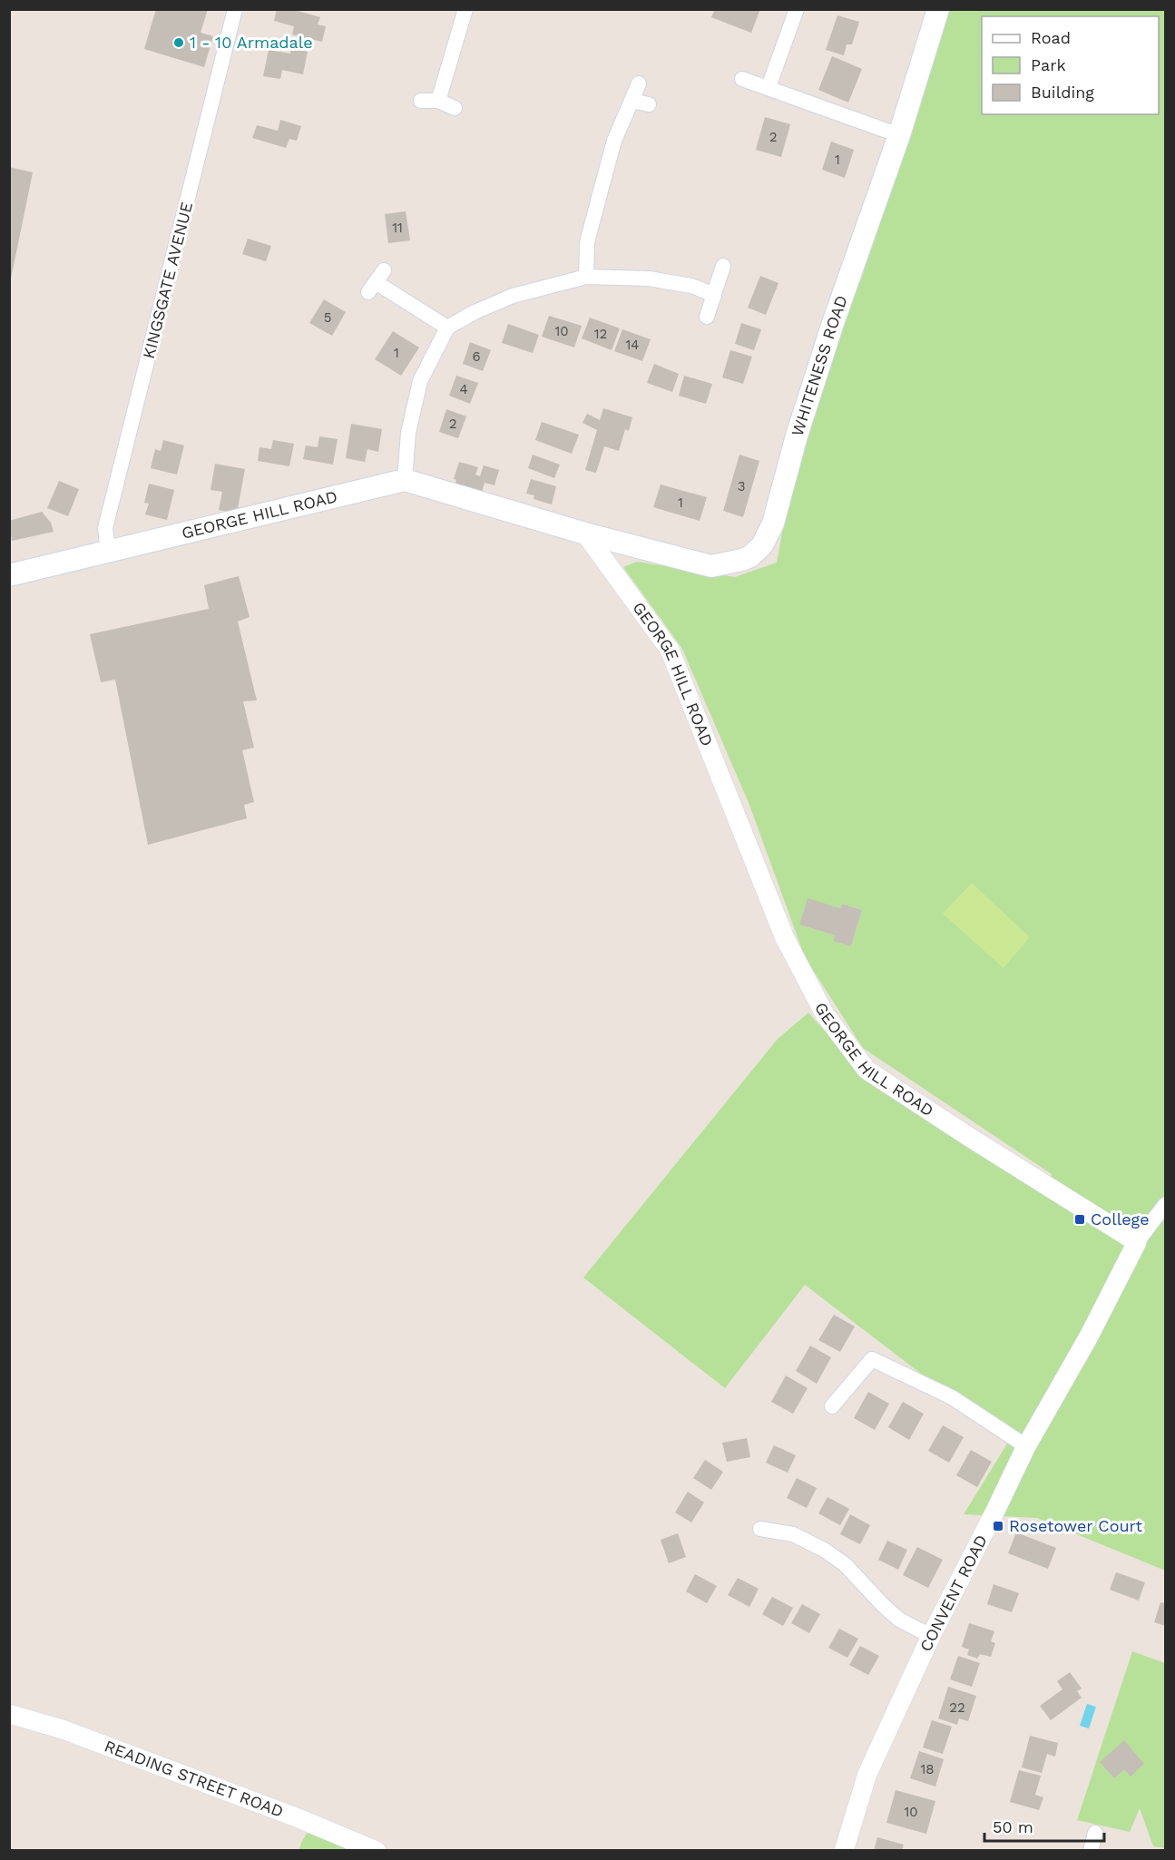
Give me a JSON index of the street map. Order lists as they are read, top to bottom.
{
  "streets": {
    "main road": ["WHITENESS ROAD", "GEORGE HILL ROAD"],
    "street": ["KINGSGATE AVENUE", "CONVENT ROAD", "READING STREET ROAD"]
  },
  "crossings": [
    ["KINGSGATE AVENUE", "GEORGE HILL ROAD"],
    ["WHITENESS ROAD", "GEORGE HILL ROAD"],
    ["GEORGE HILL ROAD", "CONVENT ROAD"]
  ],
  "places": {
    "other": ["1 - 10 Armadale"],
    "transit": ["College", "Rosetower Court"]
  },
  "house_numbers": [
    "2",
    "1",
    "11",
    "5",
    "10",
    "12",
    "14",
    "1",
    "6",
    "4",
    "2",
    "3",
    "1",
    "22",
    "18",
    "10"
  ],
  "legend": ["Road", "Park", "Building"],
  "scale_bar": "50 m"
}
